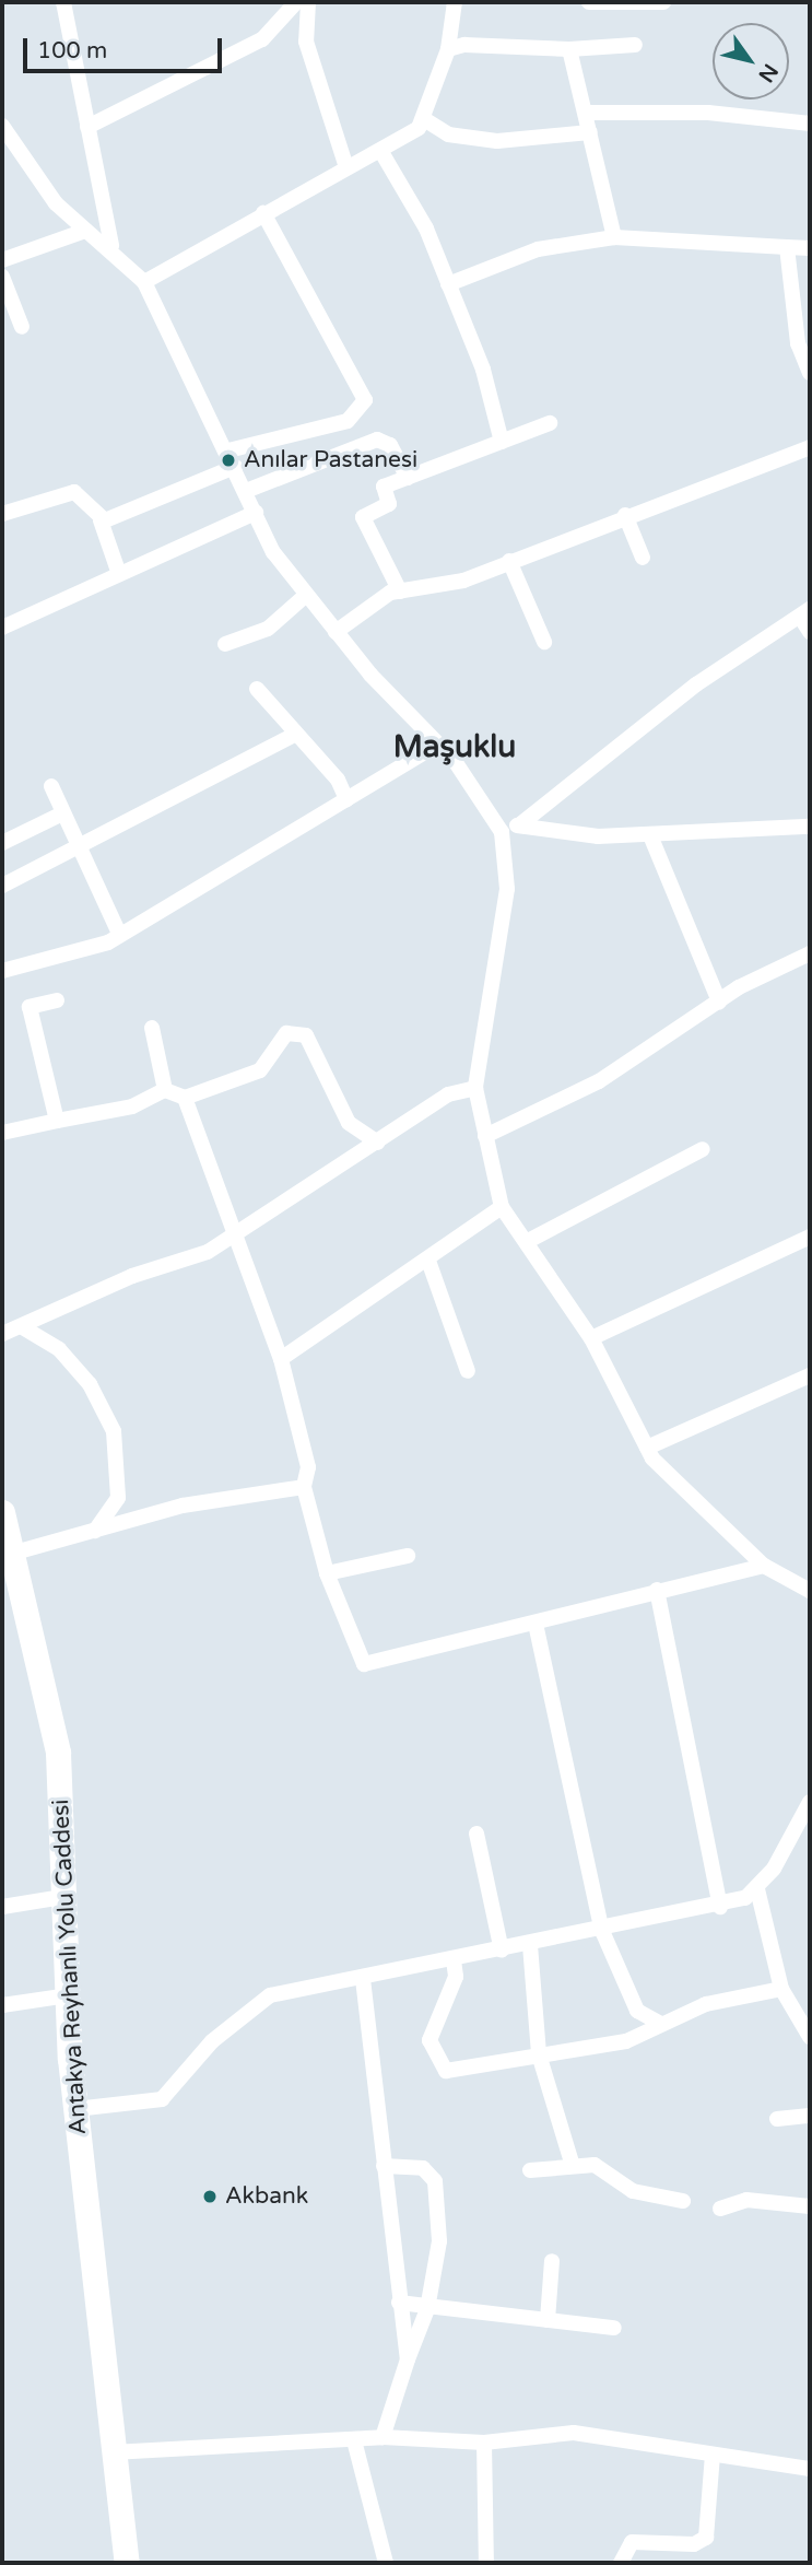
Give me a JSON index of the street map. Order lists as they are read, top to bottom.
{
  "streets": {
    "main road": ["Antakya Reyhanlı Yolu Caddesi"]
  },
  "districts": ["Maşuklu"],
  "places": ["Anılar Pastanesi", "Akbank"],
  "scale_bar": "100 m",
  "north": "bottom right"
}
